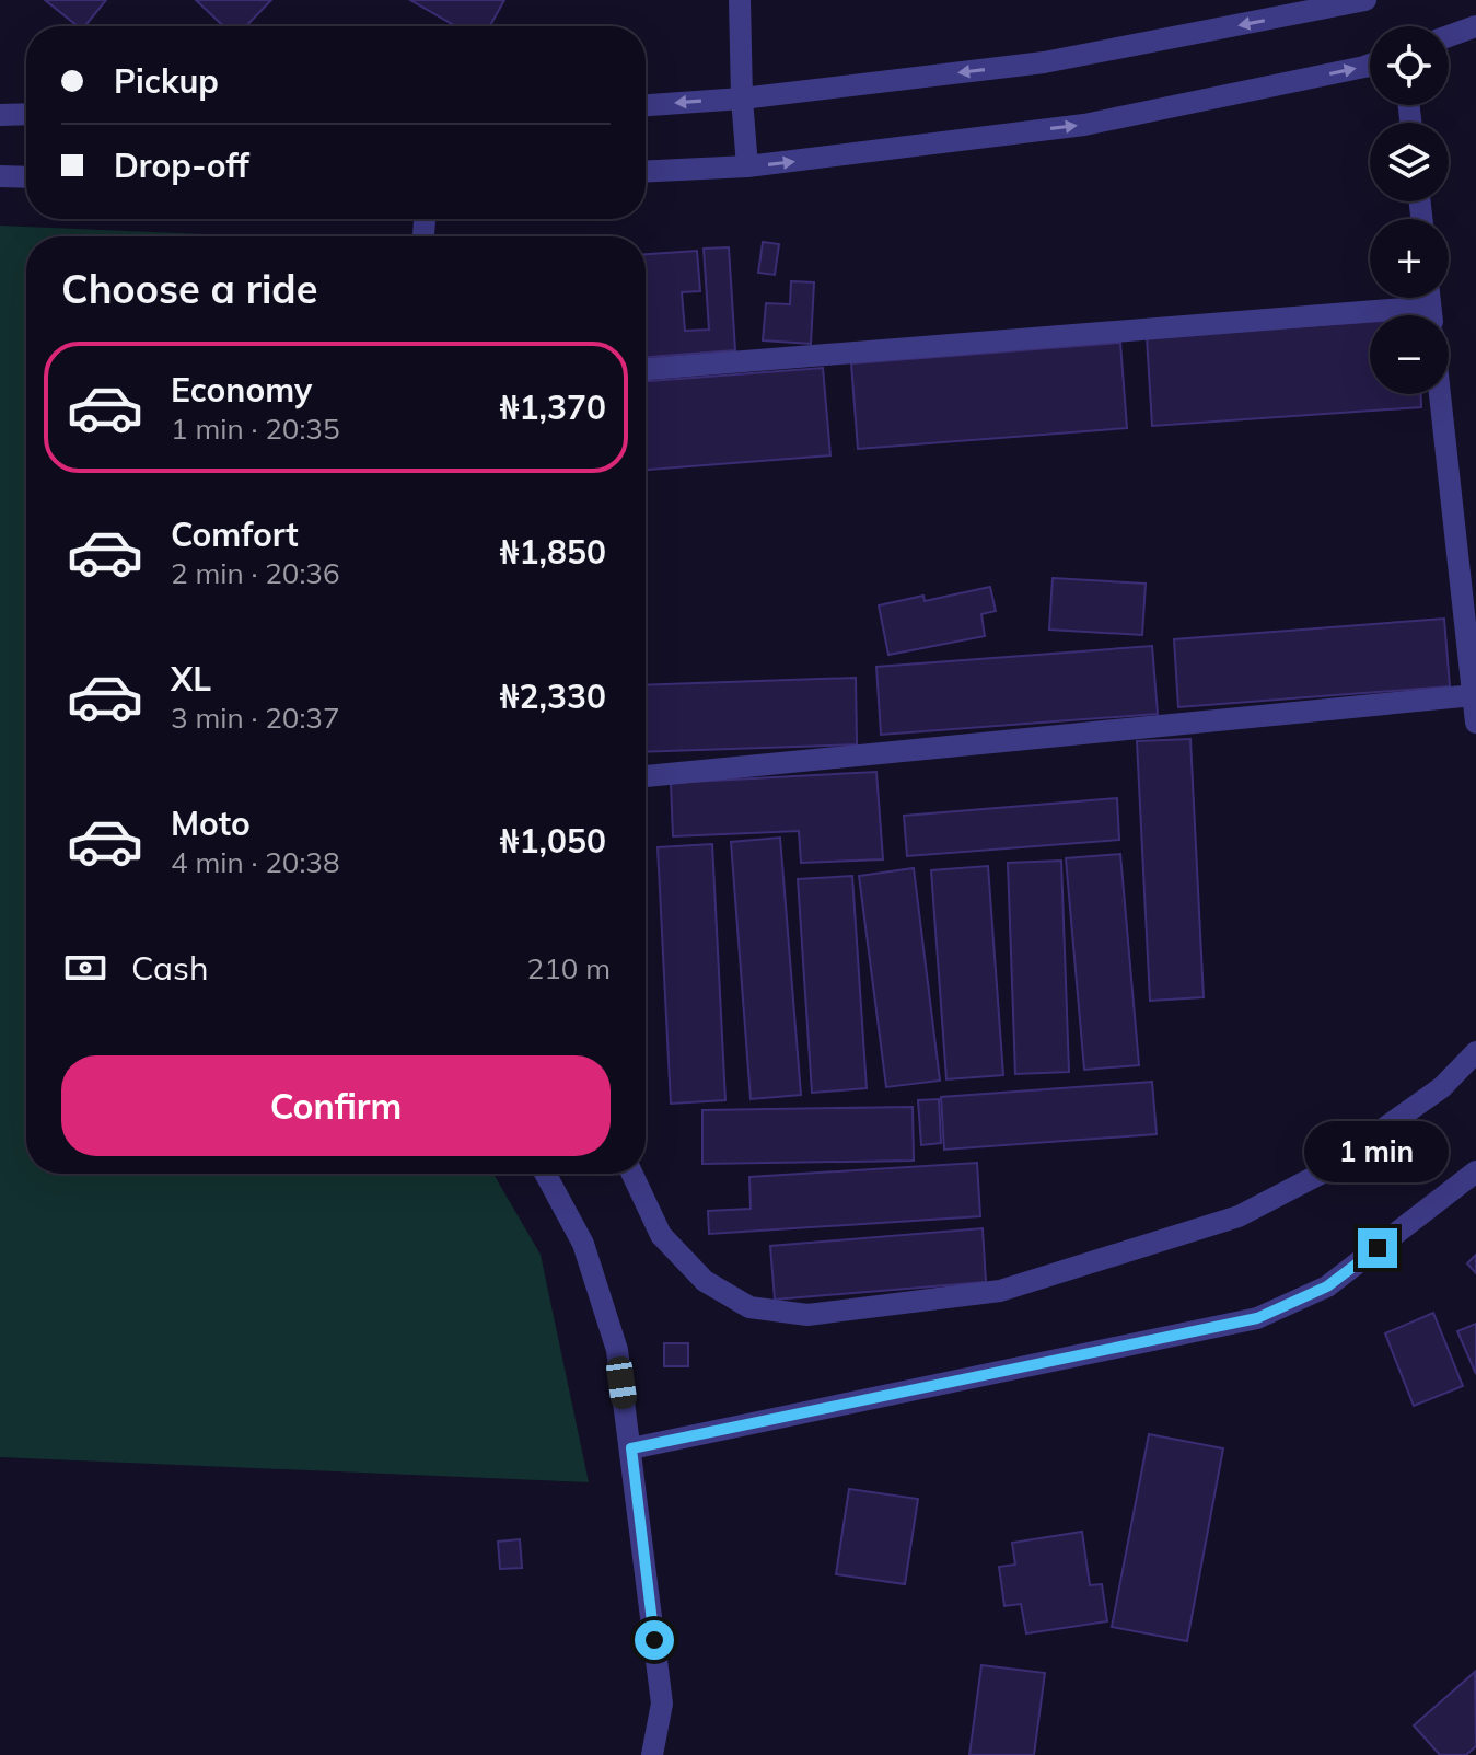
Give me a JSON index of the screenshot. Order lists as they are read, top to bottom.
{
  "page": {
    "map_buttons": ["+", "−"],
    "banner": ["Pickup", "Drop-off"],
    "heading": "Choose a ride",
    "list": [
      {
        "name": "Economy",
        "note": "1 min · 20:35",
        "value": "₦1,370"
      },
      {
        "name": "Comfort",
        "note": "2 min · 20:36",
        "value": "₦1,850"
      },
      {
        "name": "XL",
        "note": "3 min · 20:37",
        "value": "₦2,330"
      },
      {
        "name": "Moto",
        "note": "4 min · 20:38",
        "value": "₦1,050"
      }
    ],
    "pay": ["Cash", "210 m"],
    "buttons": "Confirm",
    "bubble": "1 min"
  }
}
